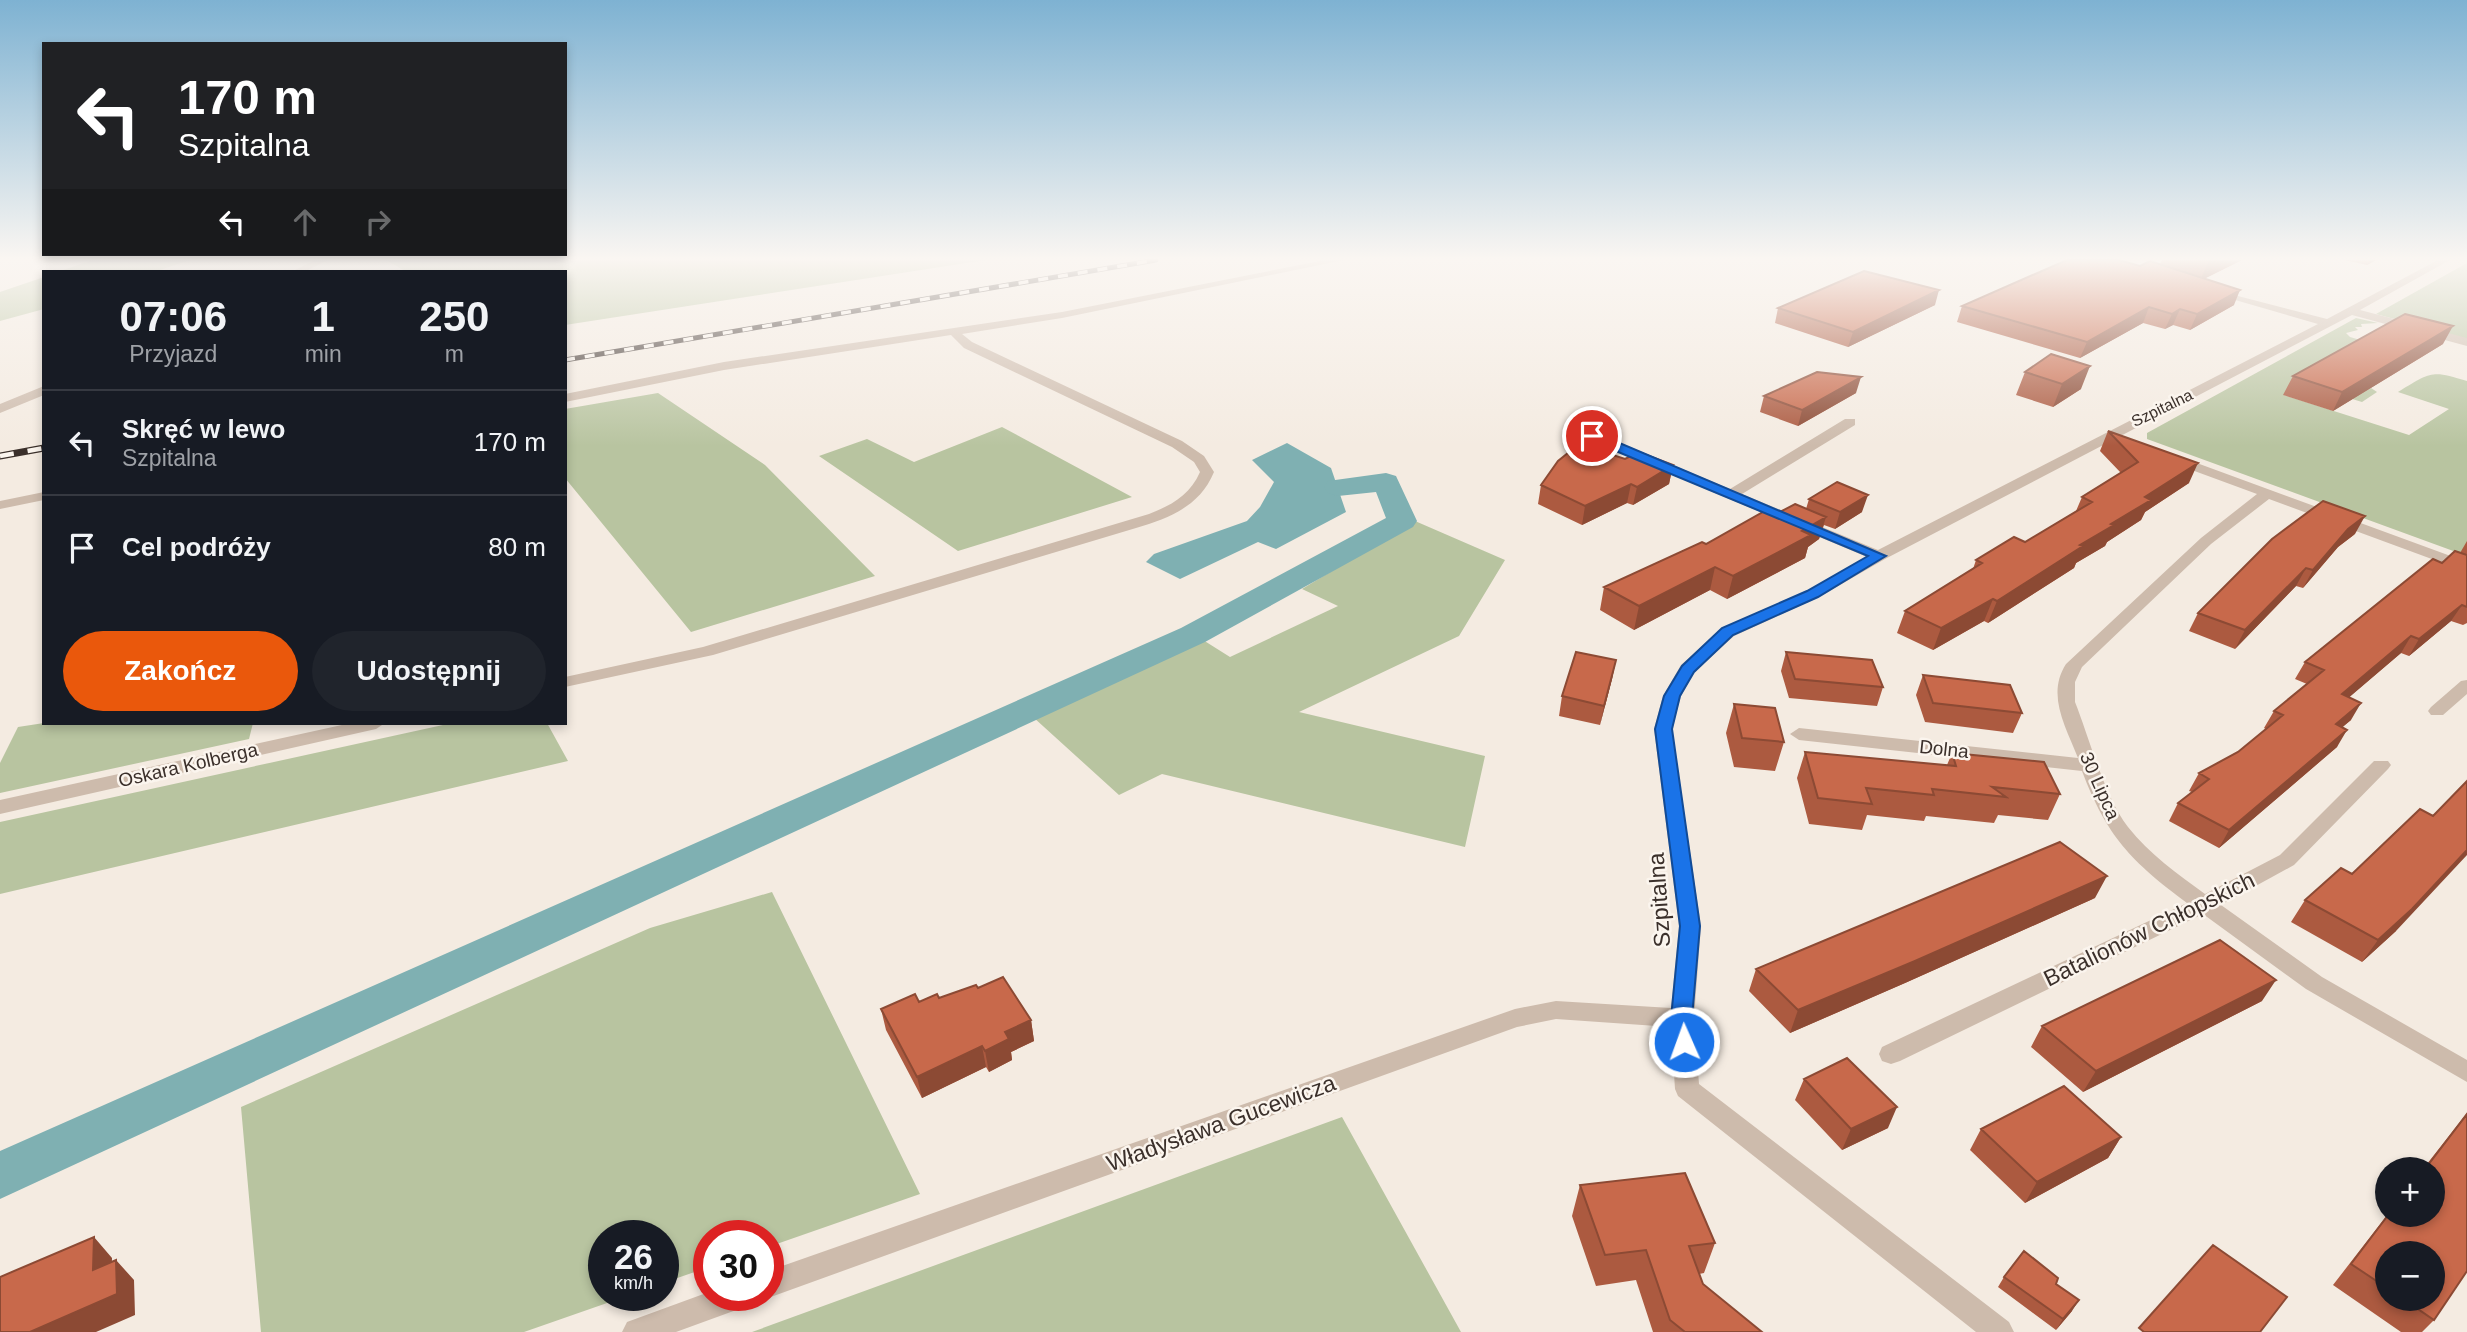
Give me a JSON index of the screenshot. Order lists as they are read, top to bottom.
{
  "streets": {
    "street": [
      "Szpitalna",
      "Dolna",
      "Oskara Kolberga",
      "30 Lipca",
      "Batalionów Chłopskich",
      "Władysława Gucewicza"
    ]
  },
  "crossings": [
    ["Szpitalna", "Władysława Gucewicza"],
    ["Dolna", "30 Lipca"],
    ["30 Lipca", "Batalionów Chłopskich"]
  ],
  "page": {
    "turn": ["170 m", "Szpitalna"],
    "eta": [
      "07:06",
      "Przyjazd",
      "1",
      "min",
      "250",
      "m"
    ],
    "list": [
      {
        "name": "Skręć w lewo",
        "note": "Szpitalna",
        "value": "170 m"
      },
      {
        "name": "Cel podróży",
        "value": "80 m"
      }
    ],
    "buttons": ["Zakończ", "Udostępnij"],
    "map_buttons": ["+", "−"],
    "speed": "26 km/h",
    "limit": "30"
  }
}
